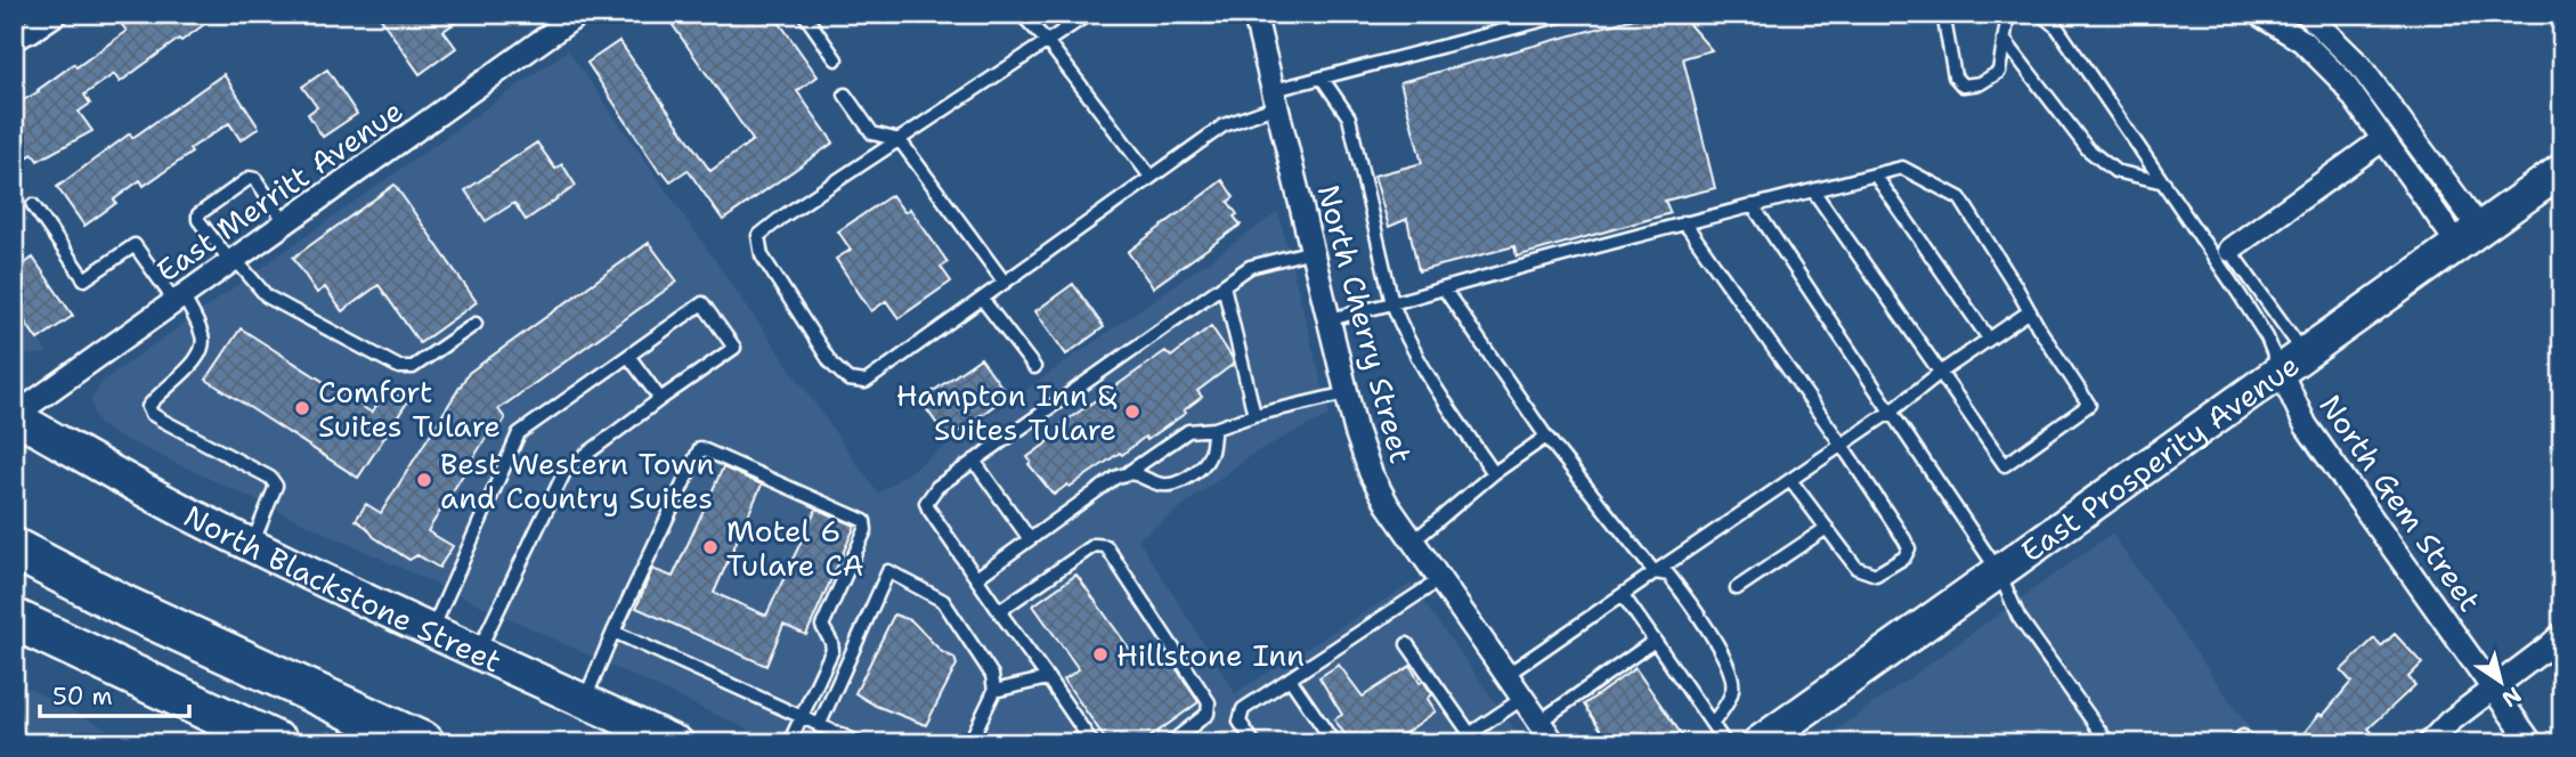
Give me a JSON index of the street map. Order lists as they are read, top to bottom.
{
  "streets": {
    "main road": ["East Prosperity Avenue", "North Blackstone Street"],
    "street": ["East Merritt Avenue", "North Cherry Street", "North Gem Street"]
  },
  "crossings": [
    ["East Merritt Avenue", "North Blackstone Street"],
    ["East Prosperity Avenue", "North Gem Street"]
  ],
  "places": [
    "Comfort Suites Tulare",
    "Hampton Inn & Suites Tulare",
    "Best Western Town and Country Suites",
    "Motel 6 Tulare CA",
    "Hillstone Inn"
  ],
  "scale_bar": "50 m",
  "north": "bottom right"
}
